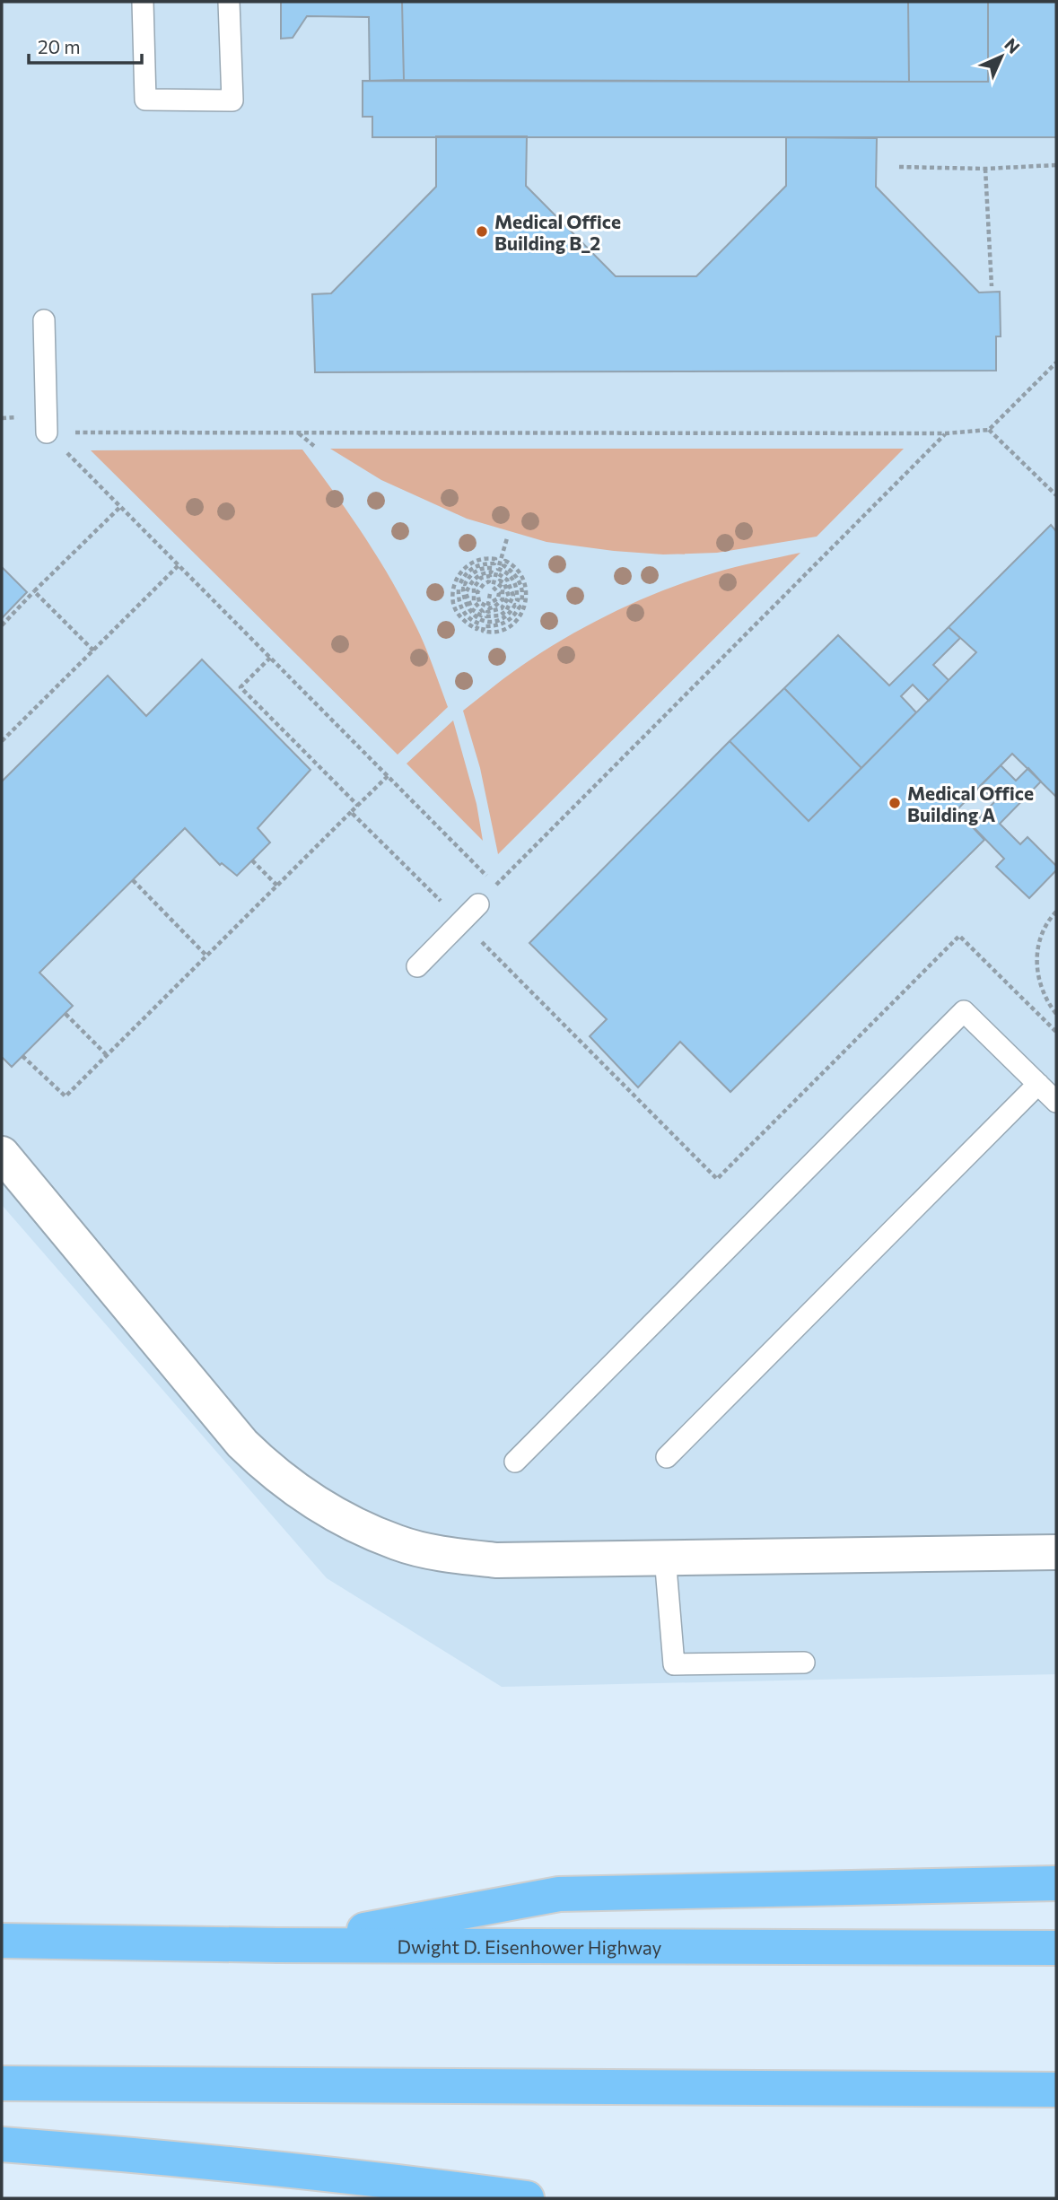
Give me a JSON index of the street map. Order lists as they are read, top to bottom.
{
  "streets": {
    "highway": ["Dwight D. Eisenhower Highway"]
  },
  "places": ["Medical Office Building B_2", "Medical Office Building A"],
  "scale_bar": "20 m",
  "north": "top right"
}
